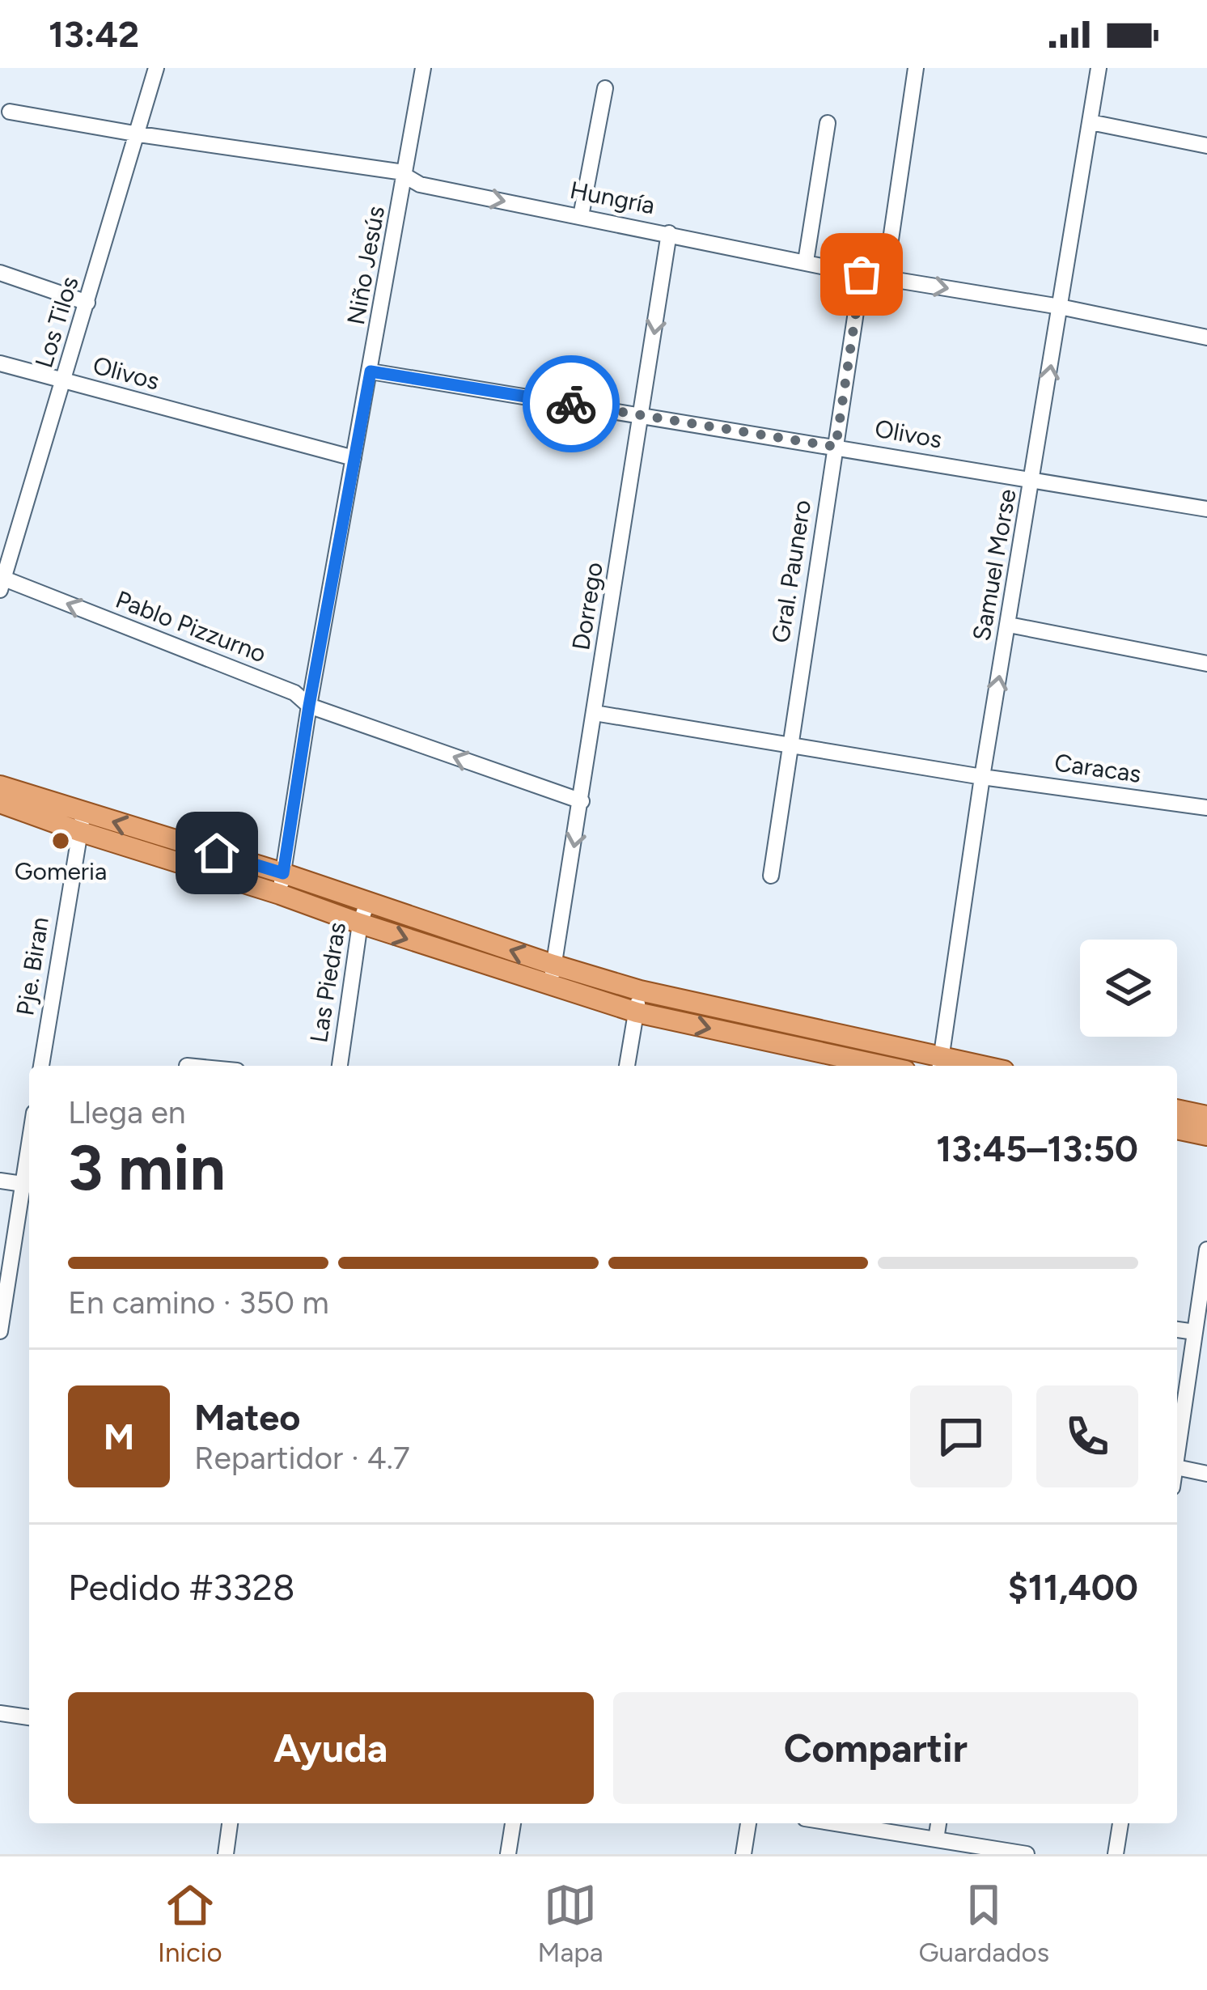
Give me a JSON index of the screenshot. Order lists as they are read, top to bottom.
{
  "streets": {
    "street": [
      "Hungría",
      "Niño Jesús",
      "Los Tilos",
      "Olivos",
      "Samuel Morse",
      "Gral. Paunero",
      "Dorrego",
      "Pablo Pizzurno",
      "Caracas",
      "Pje. Biran",
      "Las Piedras"
    ]
  },
  "crossings": [
    ["Hungría", "Niño Jesús"],
    ["Hungría", "Los Tilos"],
    ["Hungría", "Samuel Morse"],
    ["Hungría", "Gral. Paunero"],
    ["Hungría", "Dorrego"],
    ["Niño Jesús", "Olivos"],
    ["Niño Jesús", "Pablo Pizzurno"],
    ["Los Tilos", "Olivos"],
    ["Los Tilos", "Pablo Pizzurno"],
    ["Olivos", "Samuel Morse"],
    ["Olivos", "Gral. Paunero"],
    ["Olivos", "Dorrego"],
    ["Samuel Morse", "Caracas"],
    ["Dorrego", "Pablo Pizzurno"]
  ],
  "one_way": ["Dorrego", "Pablo Pizzurno"],
  "places": ["Gomeria"],
  "page": {
    "status": "13:42",
    "heading": ["3 min", "Llega en", "13:45–13:50"],
    "panel": [
      "Mateo",
      "Repartidor · 4.7",
      "Pedido #3328",
      "$11,400"
    ],
    "bar": "En camino · 350 m",
    "round": "M",
    "buttons": ["Ayuda", "Compartir"],
    "tabs": ["Inicio", "Mapa", "Guardados"]
  }
}
